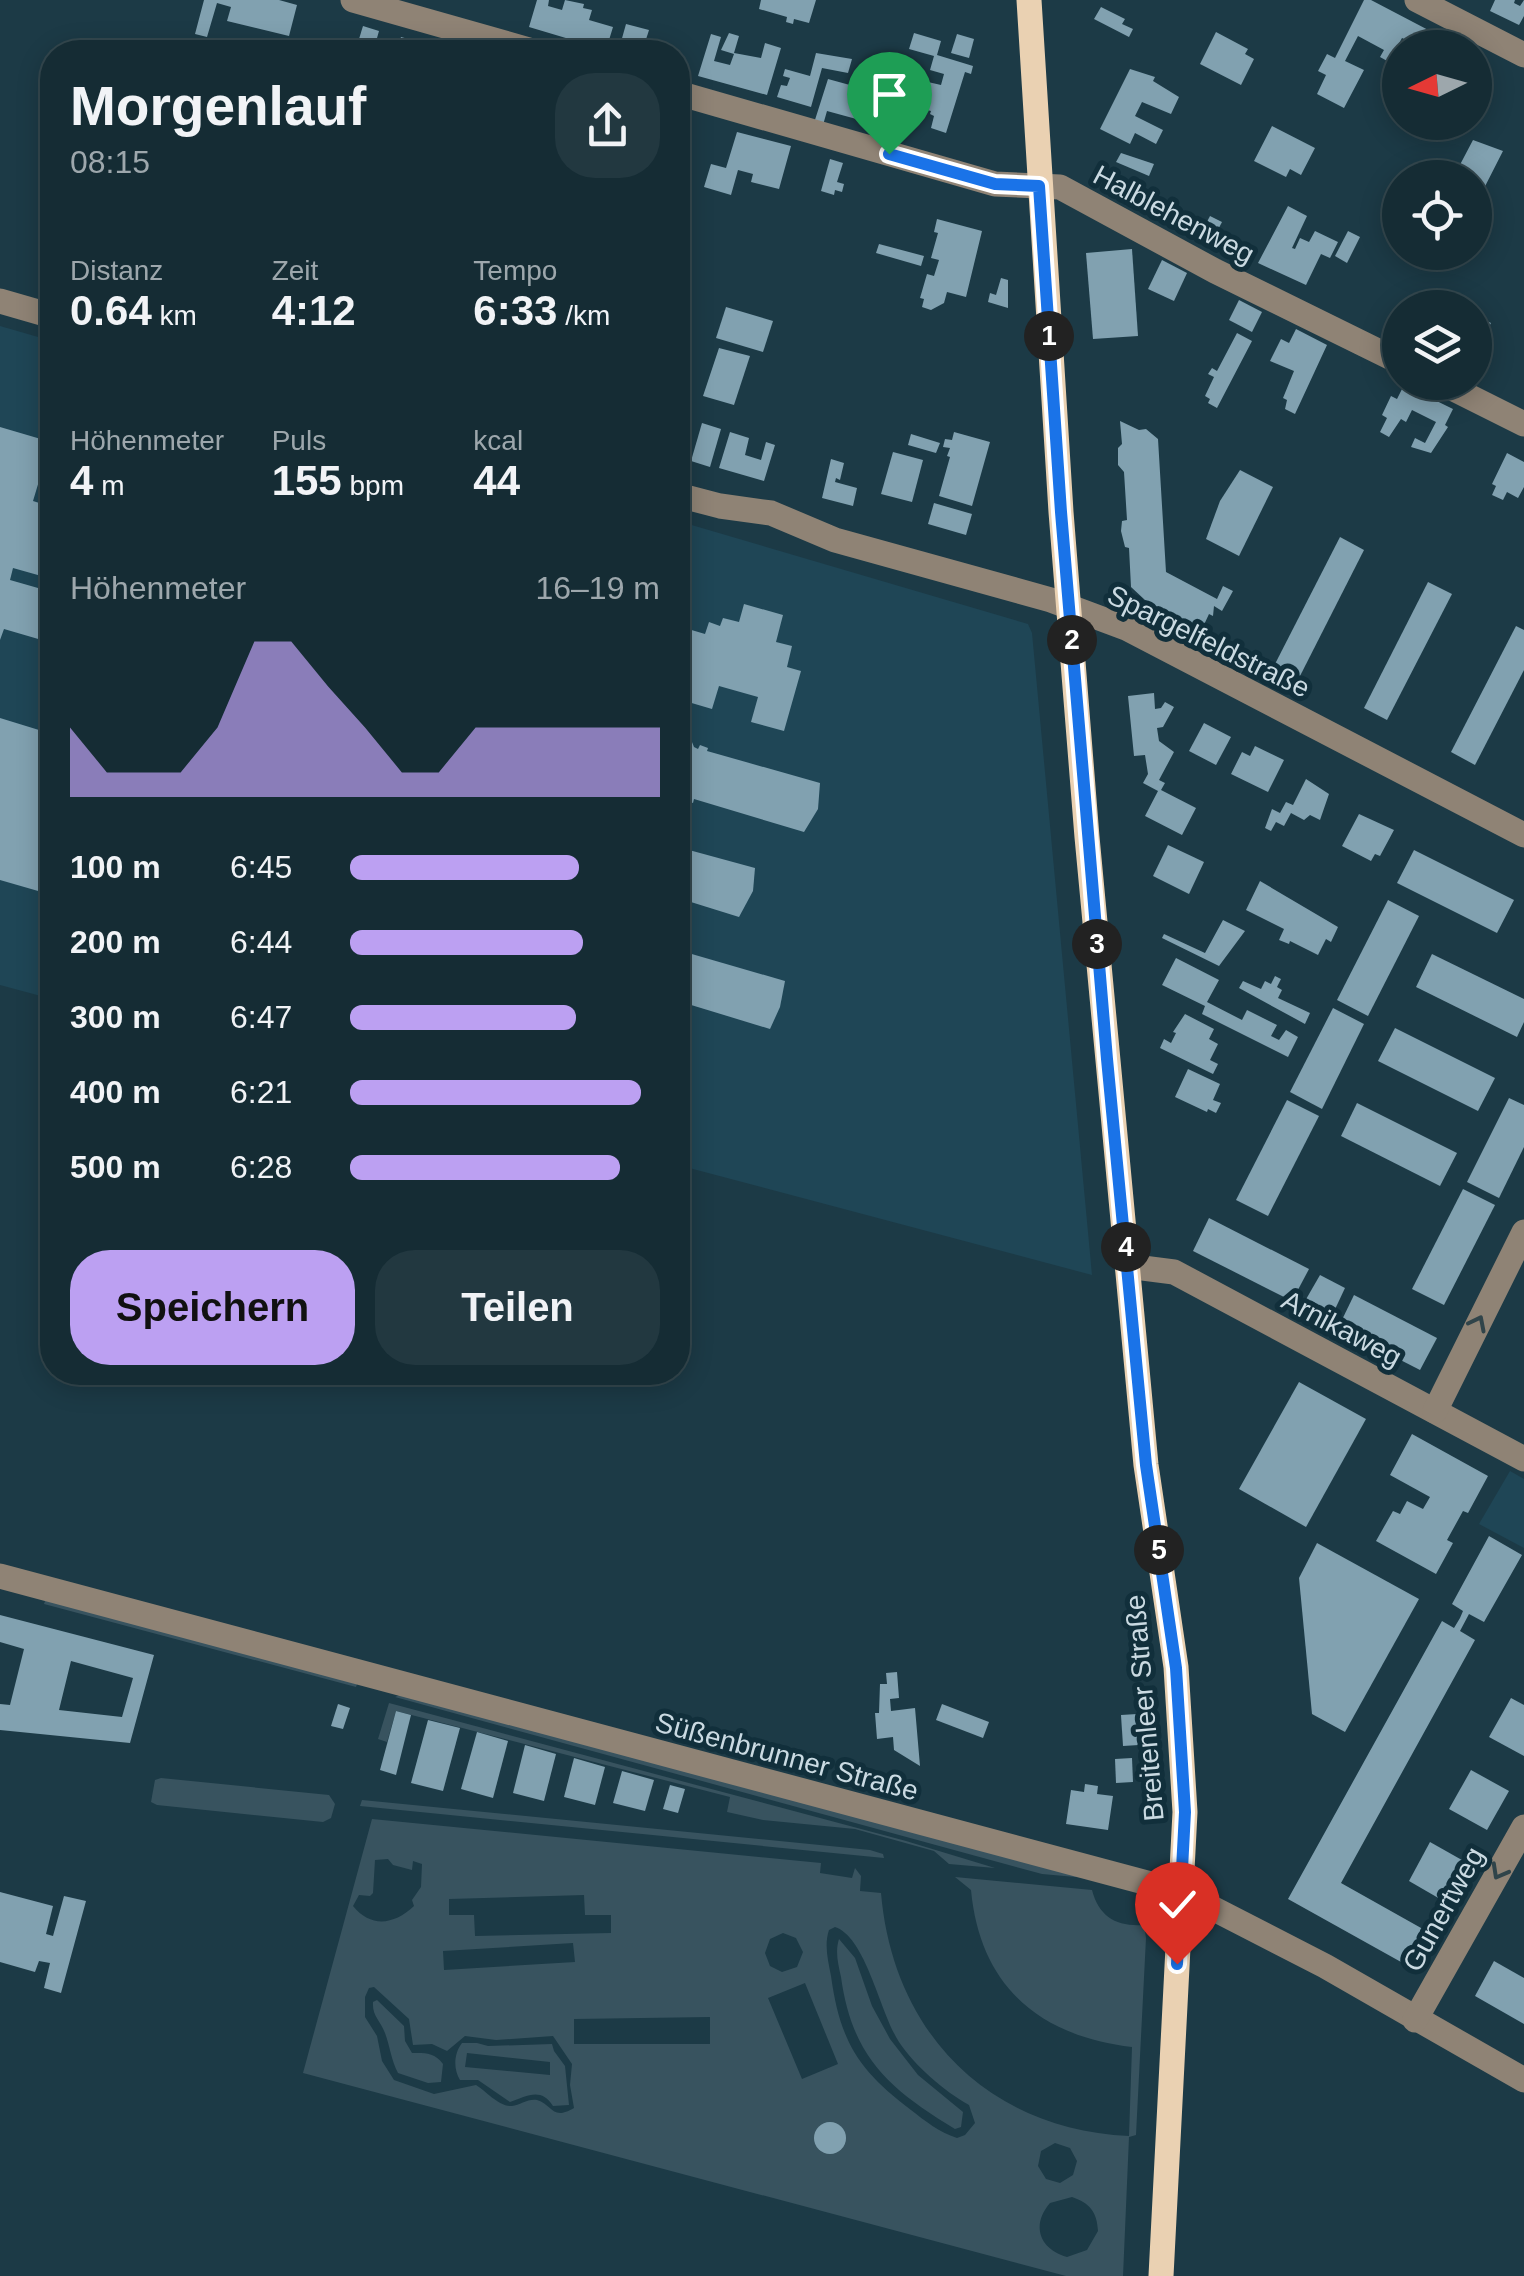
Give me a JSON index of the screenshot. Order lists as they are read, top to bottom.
{
  "streets": {
    "main road": ["Breitenleer Straße"],
    "street": [
      "Halblehenweg",
      "Spargelfeldstraße",
      "Arnikaweg",
      "Süßenbrunner Straße",
      "Gunertweg"
    ]
  },
  "crossings": [
    ["Halblehenweg", "Breitenleer Straße"],
    ["Spargelfeldstraße", "Breitenleer Straße"],
    ["Arnikaweg", "Breitenleer Straße"],
    ["Breitenleer Straße", "Süßenbrunner Straße"],
    ["Süßenbrunner Straße", "Gunertweg"]
  ],
  "one_way": ["Gunertweg"],
  "north": "left",
  "page": {
    "heading": ["Morgenlauf", "08:15"],
    "stats": [
      ["Distanz", "0.64 km"],
      ["Zeit", "4:12"],
      ["Tempo", "6:33 /km"],
      ["Höhenmeter", "4 m"],
      ["Puls", "155 bpm"],
      ["kcal", "44"]
    ],
    "pins": [
      "1",
      "2",
      "3",
      "4",
      "5"
    ],
    "chart": ["Höhenmeter", "16–19 m"],
    "list": [
      {
        "name": "100 m",
        "note": "6:45"
      },
      {
        "name": "200 m",
        "note": "6:44"
      },
      {
        "name": "300 m",
        "note": "6:47"
      },
      {
        "name": "400 m",
        "note": "6:21"
      },
      {
        "name": "500 m",
        "note": "6:28"
      }
    ],
    "buttons": ["Speichern", "Teilen"]
  }
}
